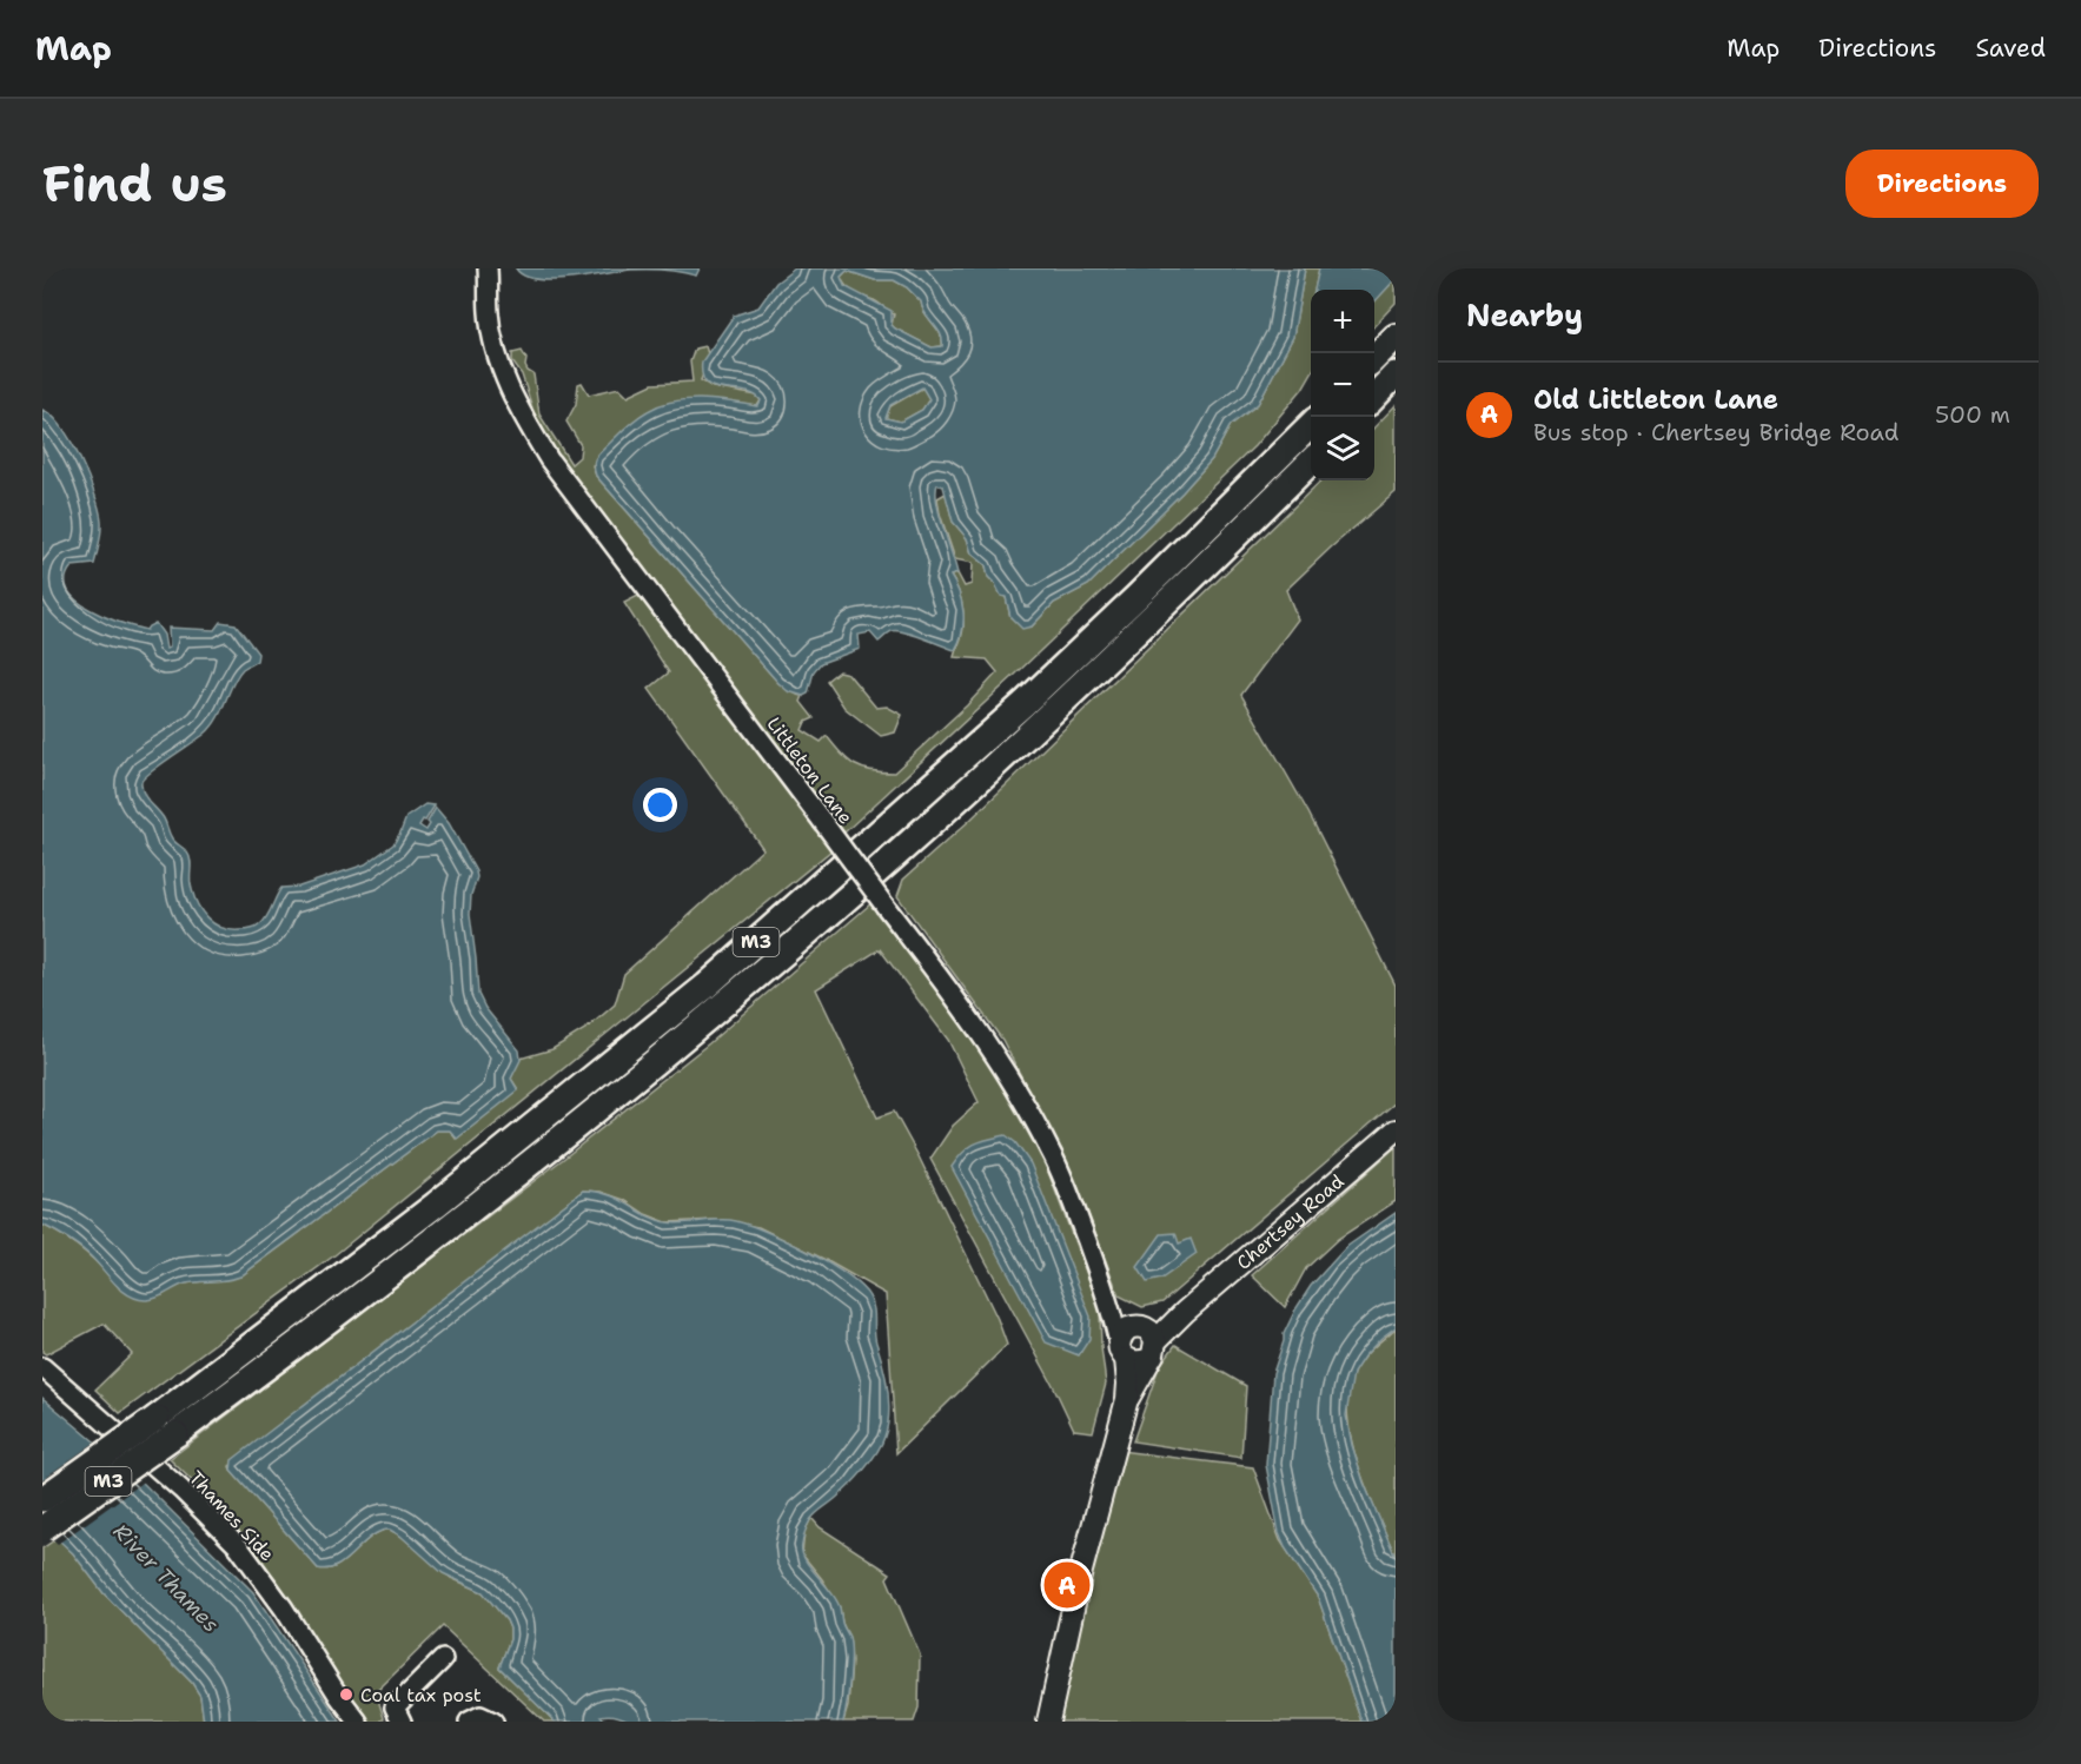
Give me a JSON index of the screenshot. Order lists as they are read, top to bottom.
{
  "streets": {
    "highway": ["M3"],
    "main road": ["Chertsey Road"],
    "street": ["Littleton Lane", "Thames Side"]
  },
  "water": ["River Thames"],
  "places": ["Coal tax post"],
  "page": {
    "header": "Map",
    "nav": ["Map", "Directions", "Saved"],
    "buttons": "Directions",
    "title": "Find us",
    "heading": "Nearby",
    "map_buttons": ["+", "−"],
    "list": [
      {
        "mark": "A",
        "name": "Old Littleton Lane",
        "note": "Bus stop · Chertsey Bridge Road",
        "value": "500 m"
      }
    ],
    "pins": "A"
  }
}
